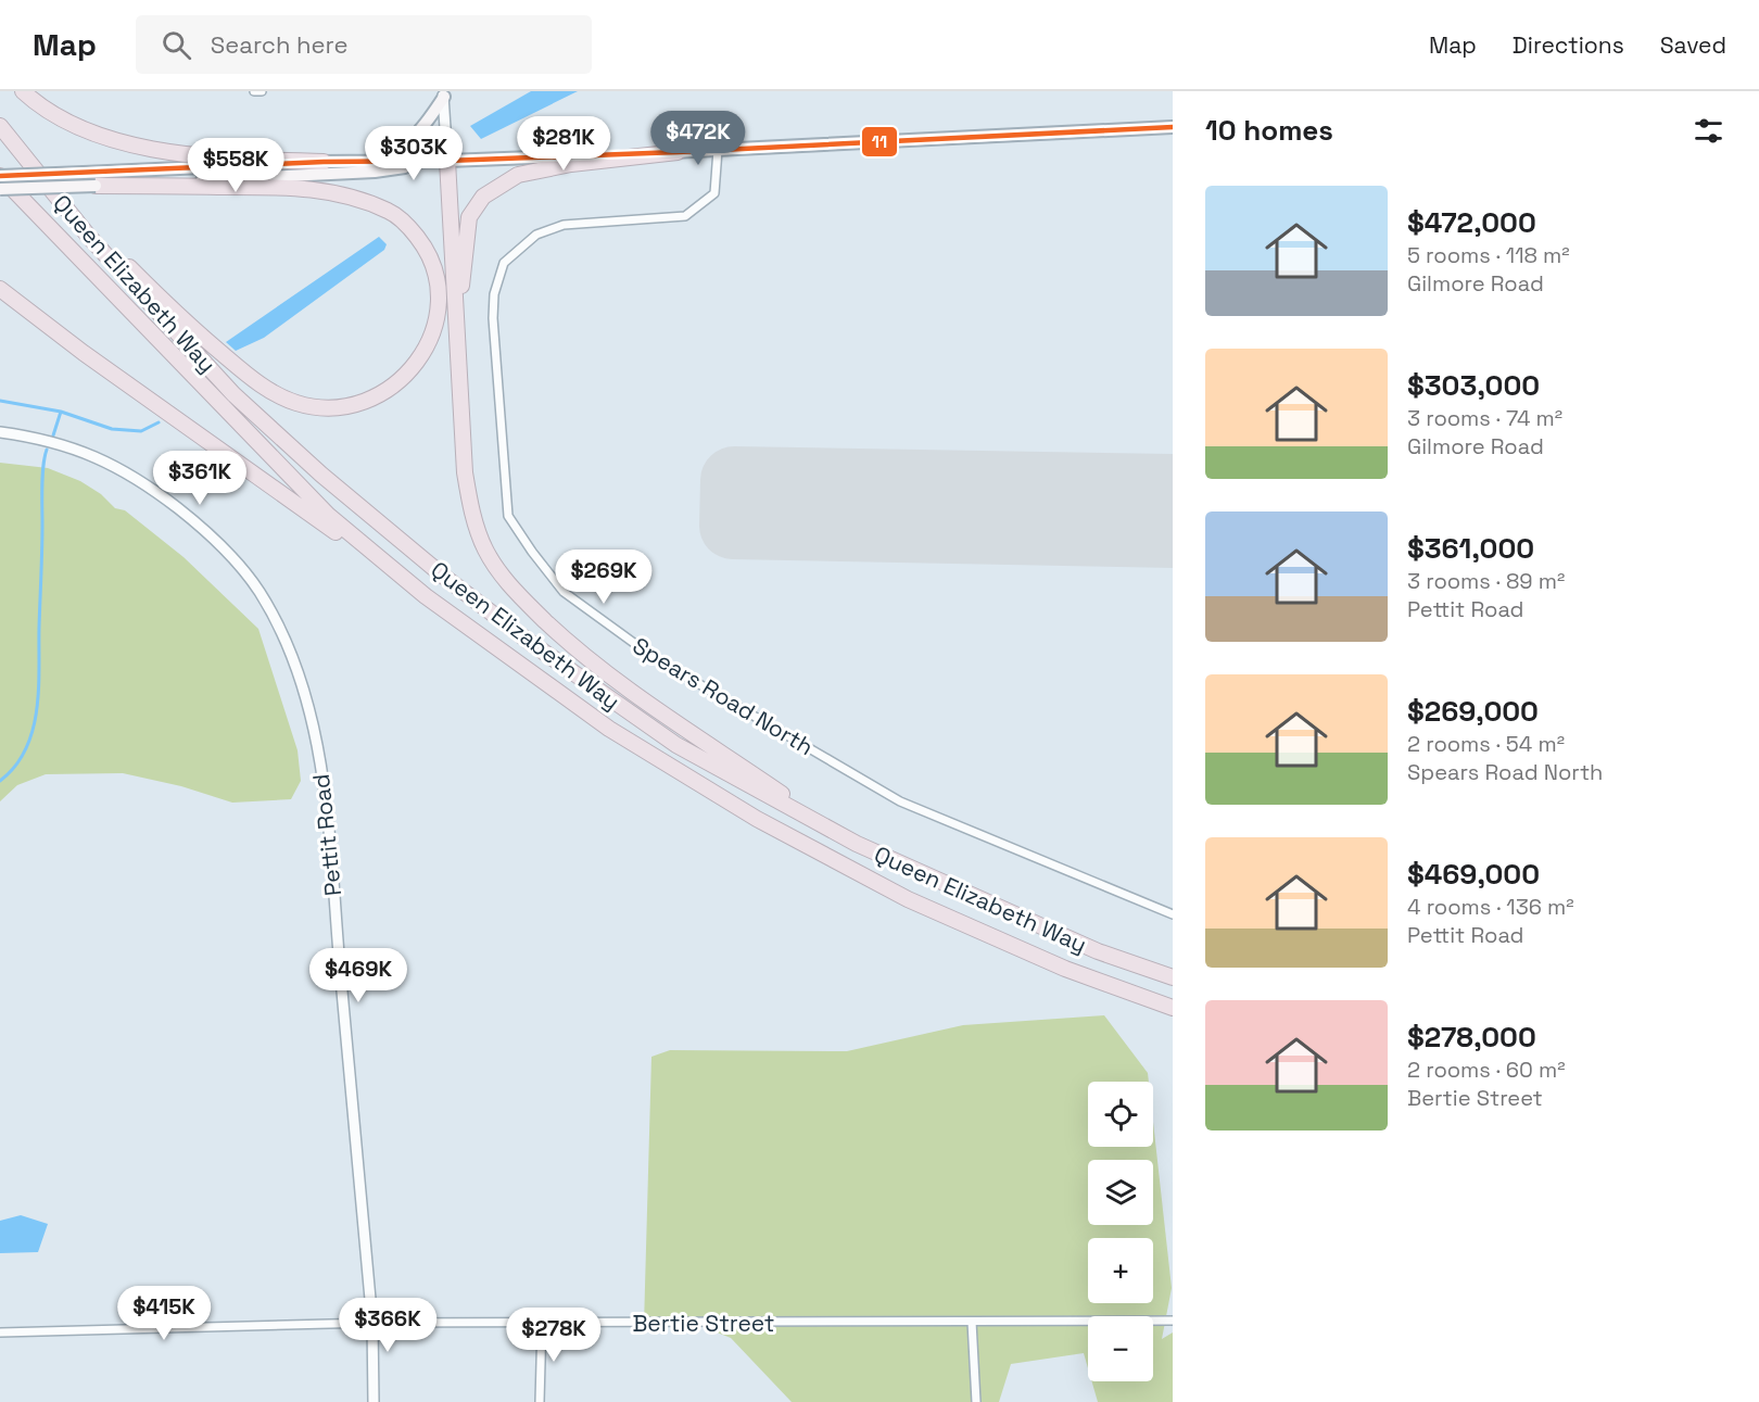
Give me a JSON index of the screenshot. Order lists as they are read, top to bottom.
{
  "streets": {
    "highway": ["Queen Elizabeth Way"],
    "street": ["Spears Road North", "Pettit Road", "Bertie Street"]
  },
  "crossings": [
    ["Pettit Road", "Bertie Street"]
  ],
  "lines": ["transit line 11"],
  "page": {
    "header": "Map",
    "search": "Search here",
    "nav": ["Map", "Directions", "Saved"],
    "heading": "10 homes",
    "price": [
      "$472K",
      "$281K",
      "$303K",
      "$558K",
      "$361K",
      "$269K",
      "$469K",
      "$415K",
      "$366K",
      "$278K"
    ],
    "list": [
      {
        "name": "$472,000",
        "note": "5 rooms · 118 m² · Gilmore Road"
      },
      {
        "name": "$303,000",
        "note": "3 rooms · 74 m² · Gilmore Road"
      },
      {
        "name": "$361,000",
        "note": "3 rooms · 89 m² · Pettit Road"
      },
      {
        "name": "$269,000",
        "note": "2 rooms · 54 m² · Spears Road North"
      },
      {
        "name": "$469,000",
        "note": "4 rooms · 136 m² · Pettit Road"
      },
      {
        "name": "$278,000",
        "note": "2 rooms · 60 m² · Bertie Street"
      }
    ],
    "map_buttons": ["+", "−"]
  }
}
